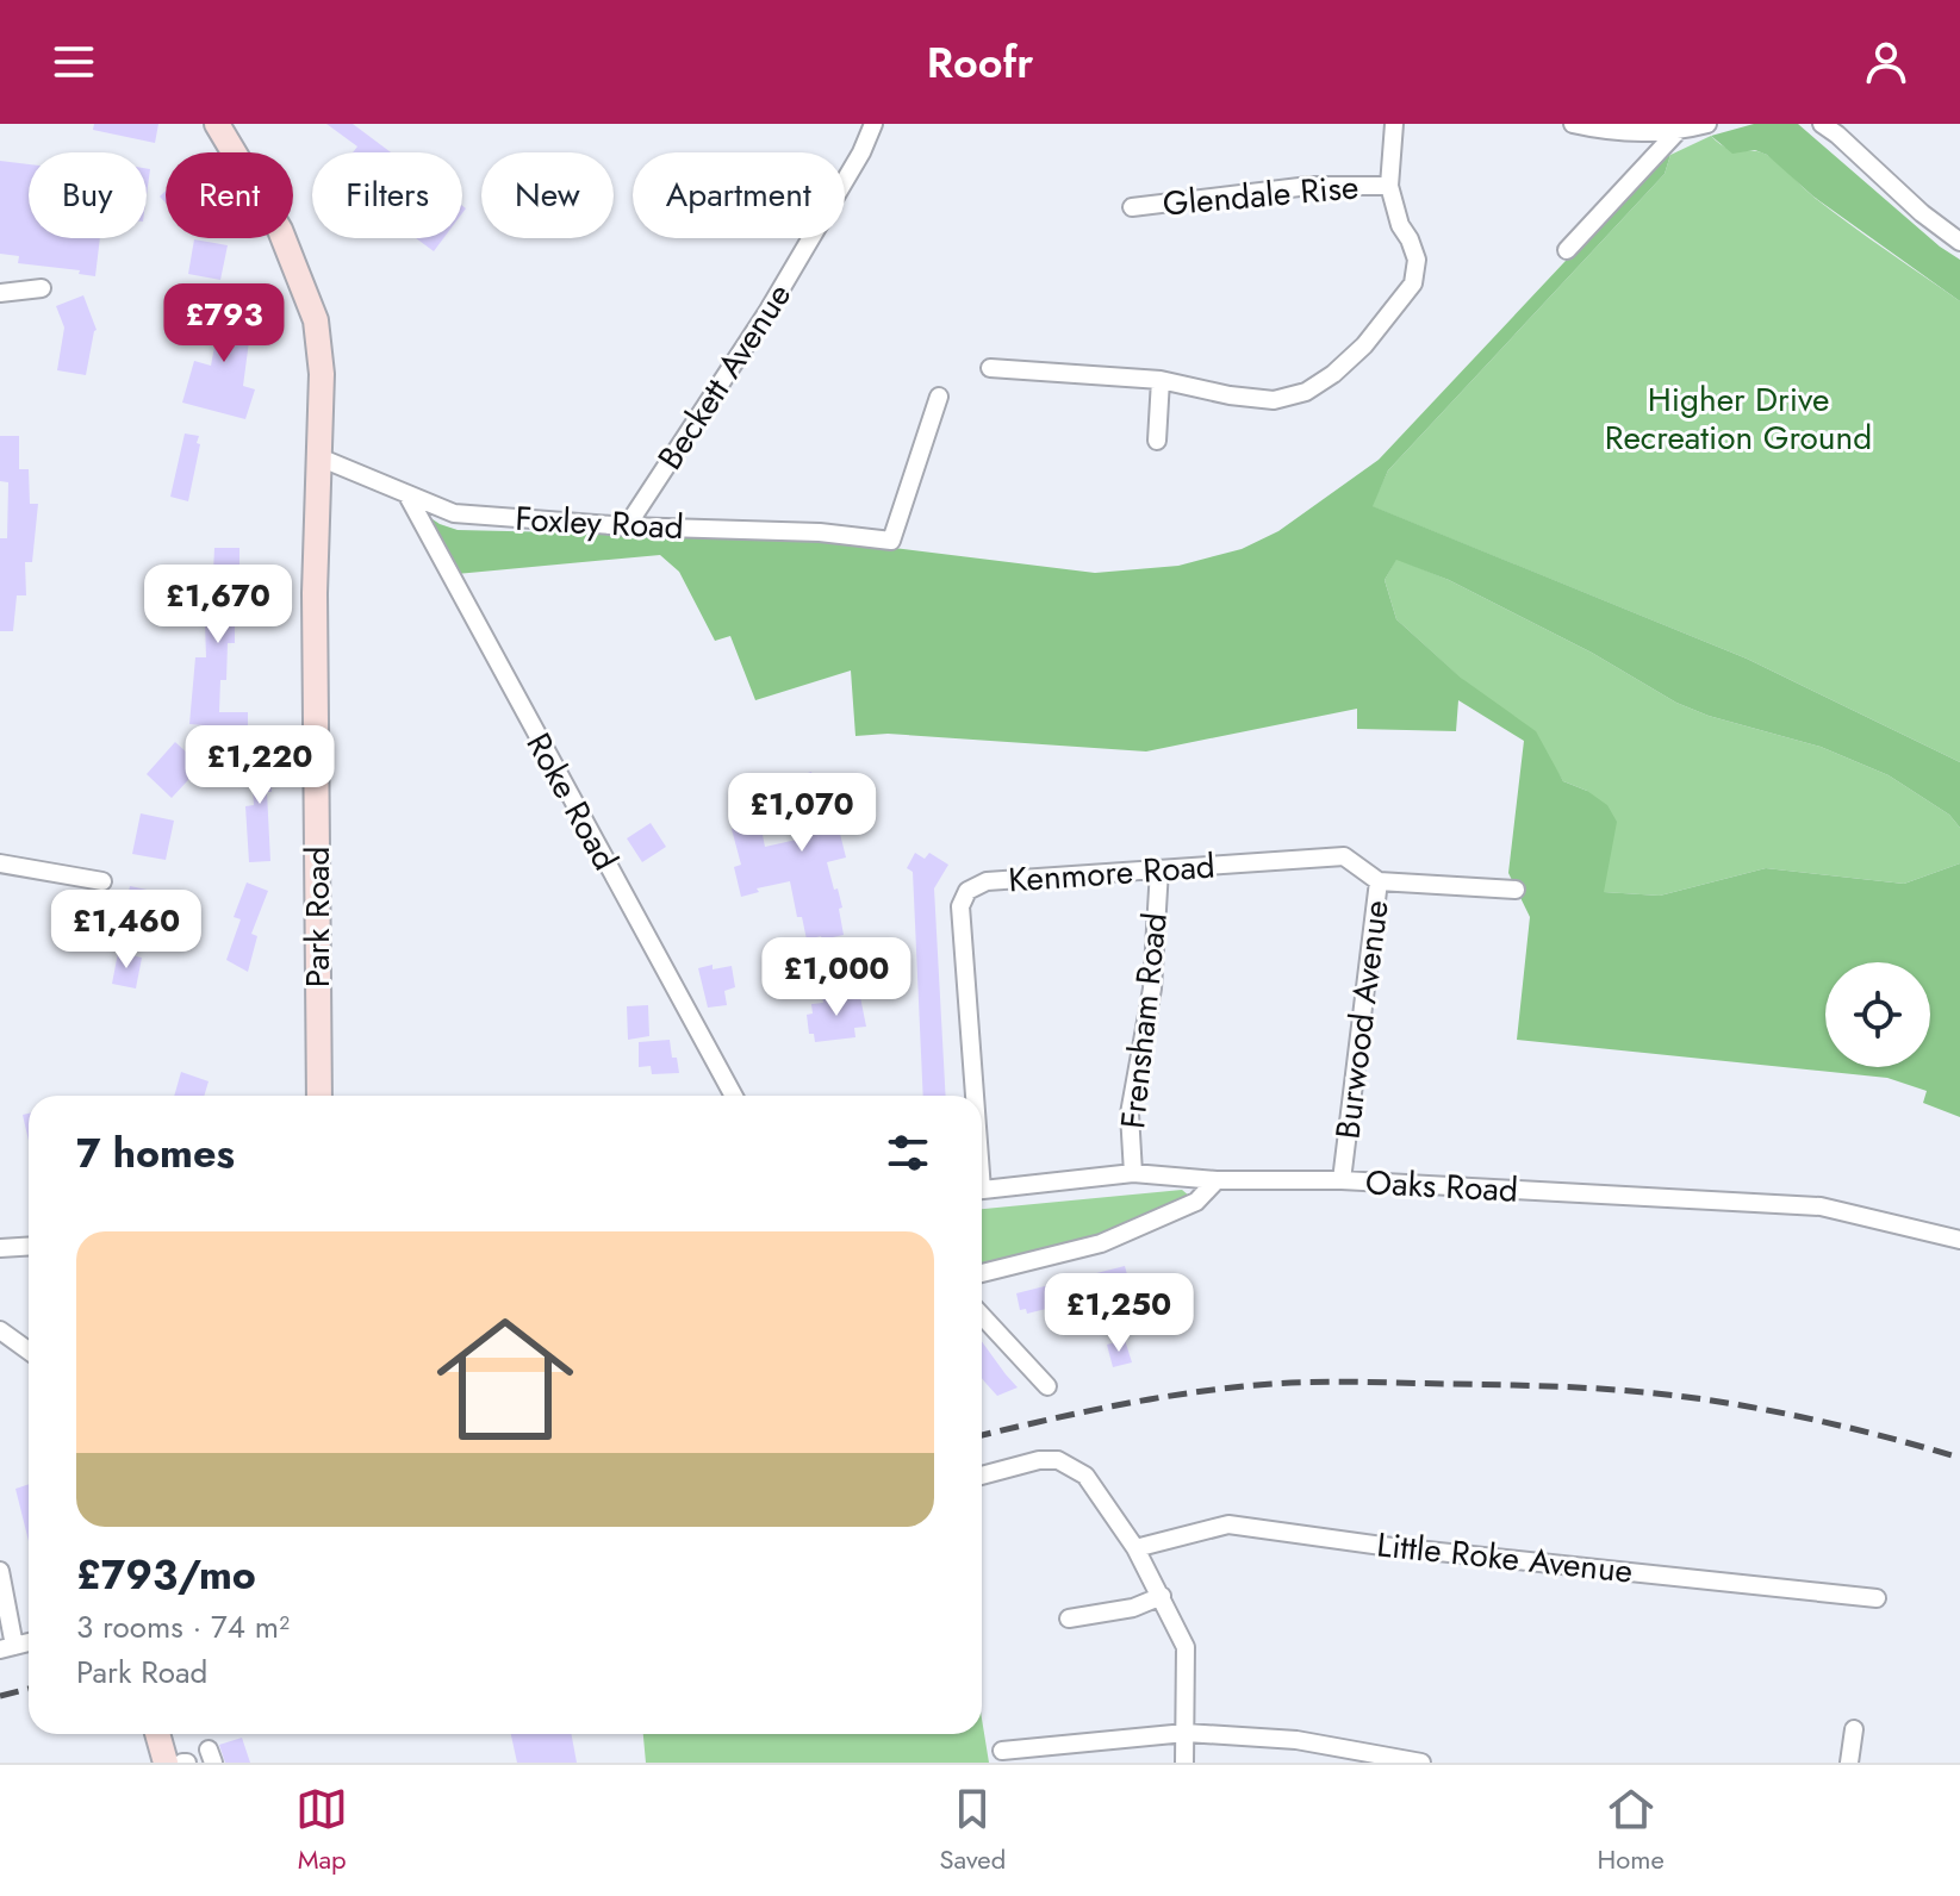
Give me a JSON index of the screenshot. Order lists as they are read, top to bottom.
{
  "streets": {
    "street": [
      "Glendale Rise",
      "Beckett Avenue",
      "Foxley Road",
      "Roke Road",
      "Kenmore Road",
      "Park Road",
      "Burwood Avenue",
      "Frensham Road",
      "Oaks Road",
      "Little Roke Avenue"
    ]
  },
  "crossings": [
    ["Beckett Avenue", "Foxley Road"],
    ["Foxley Road", "Roke Road"],
    ["Foxley Road", "Park Road"],
    ["Kenmore Road", "Burwood Avenue"],
    ["Kenmore Road", "Frensham Road"],
    ["Burwood Avenue", "Oaks Road"],
    ["Frensham Road", "Oaks Road"]
  ],
  "parks": ["Higher Drive Recreation Ground"],
  "page": {
    "header": "Roofr",
    "chip": [
      "Buy",
      "Rent",
      "Filters",
      "New",
      "Apartment"
    ],
    "price": [
      "£793",
      "£1,670",
      "£1,220",
      "£1,070",
      "£1,460",
      "£1,000",
      "£1,250"
    ],
    "heading": "7 homes",
    "list": [
      {
        "name": "£793/mo",
        "note": "3 rooms · 74 m² · Park Road"
      }
    ],
    "tabs": ["Map", "Saved", "Home"]
  }
}
